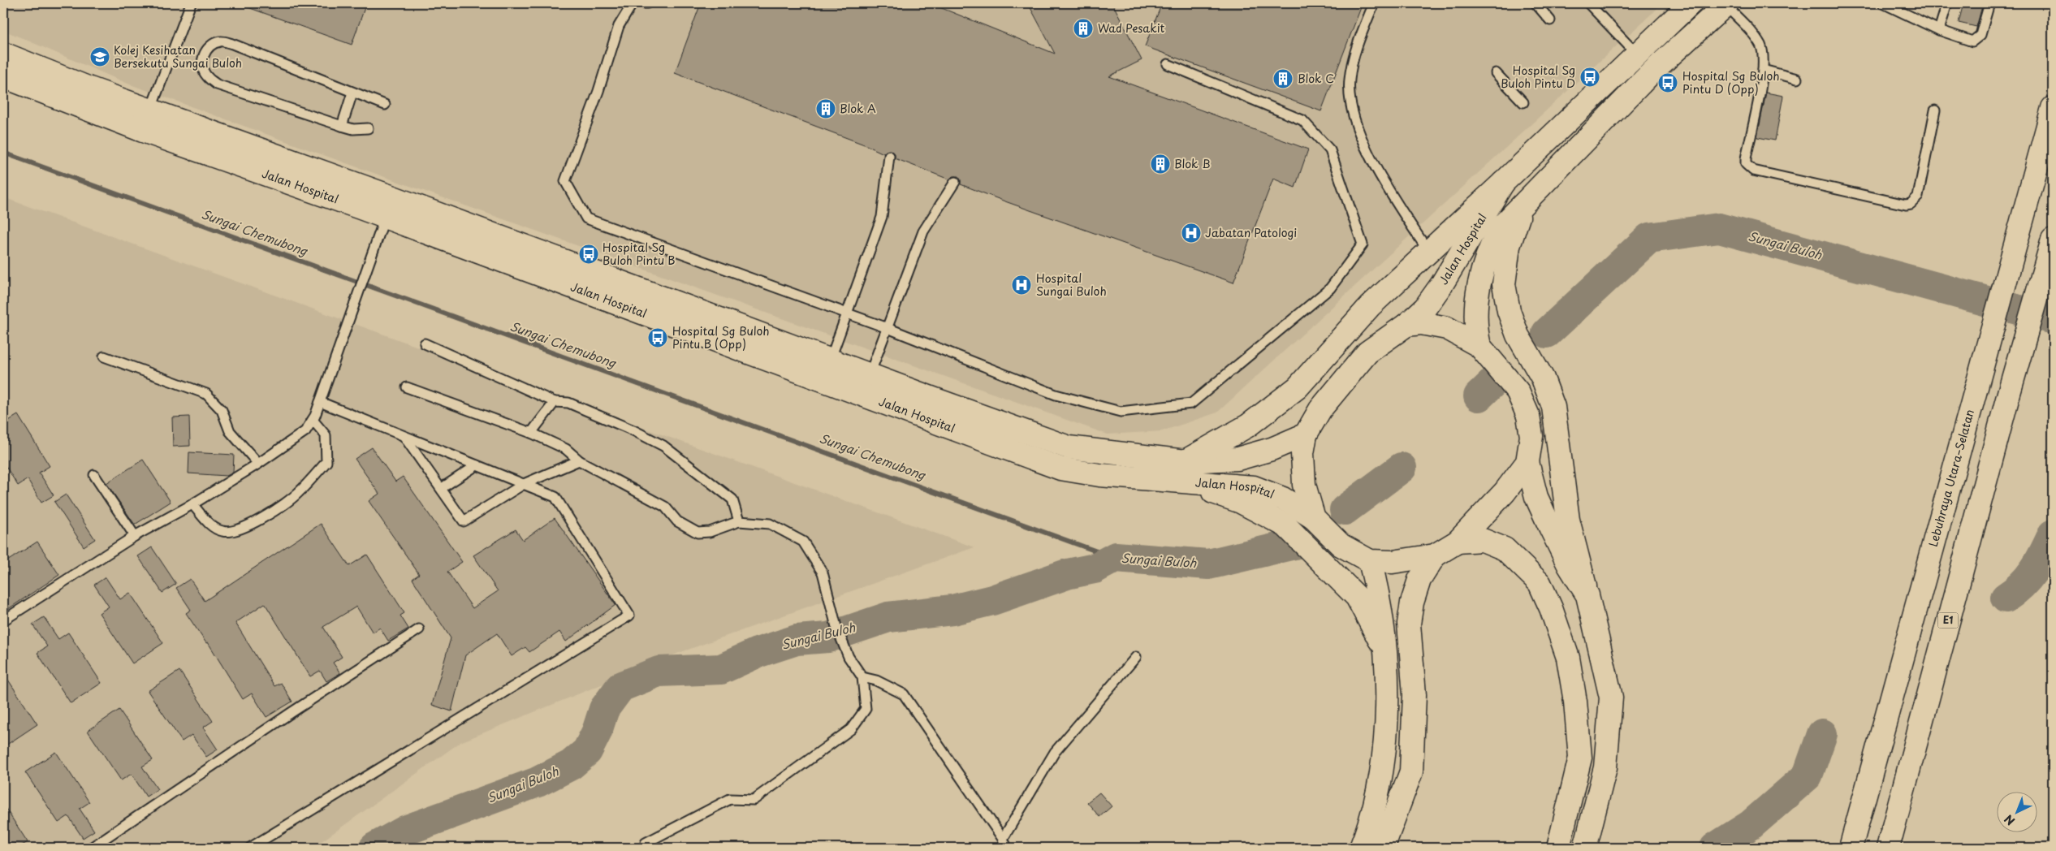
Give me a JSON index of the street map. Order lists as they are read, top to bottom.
{
  "streets": {
    "main road": ["Jalan Hospital", "Lebuhraya Utara–Selatan", "E1"]
  },
  "water": ["Sungai Chemubong", "Sungai Buloh"],
  "places": {
    "building": [
      "Wad Pesakit",
      "Blok C",
      "Blok A",
      "Blok B"
    ],
    "school or university": ["Kolej Kesihatan Bersekutu Sungai Buloh"],
    "bus stop": [
      "Hospital Sg Buloh Pintu D",
      "Hospital Sg Buloh Pintu D (Opp)",
      "Hospital Sg Buloh Pintu B",
      "Hospital Sg Buloh Pintu B (Opp)"
    ],
    "hospital": ["Jabatan Patologi", "Hospital Sungai Buloh"]
  },
  "north": "bottom left"
}
